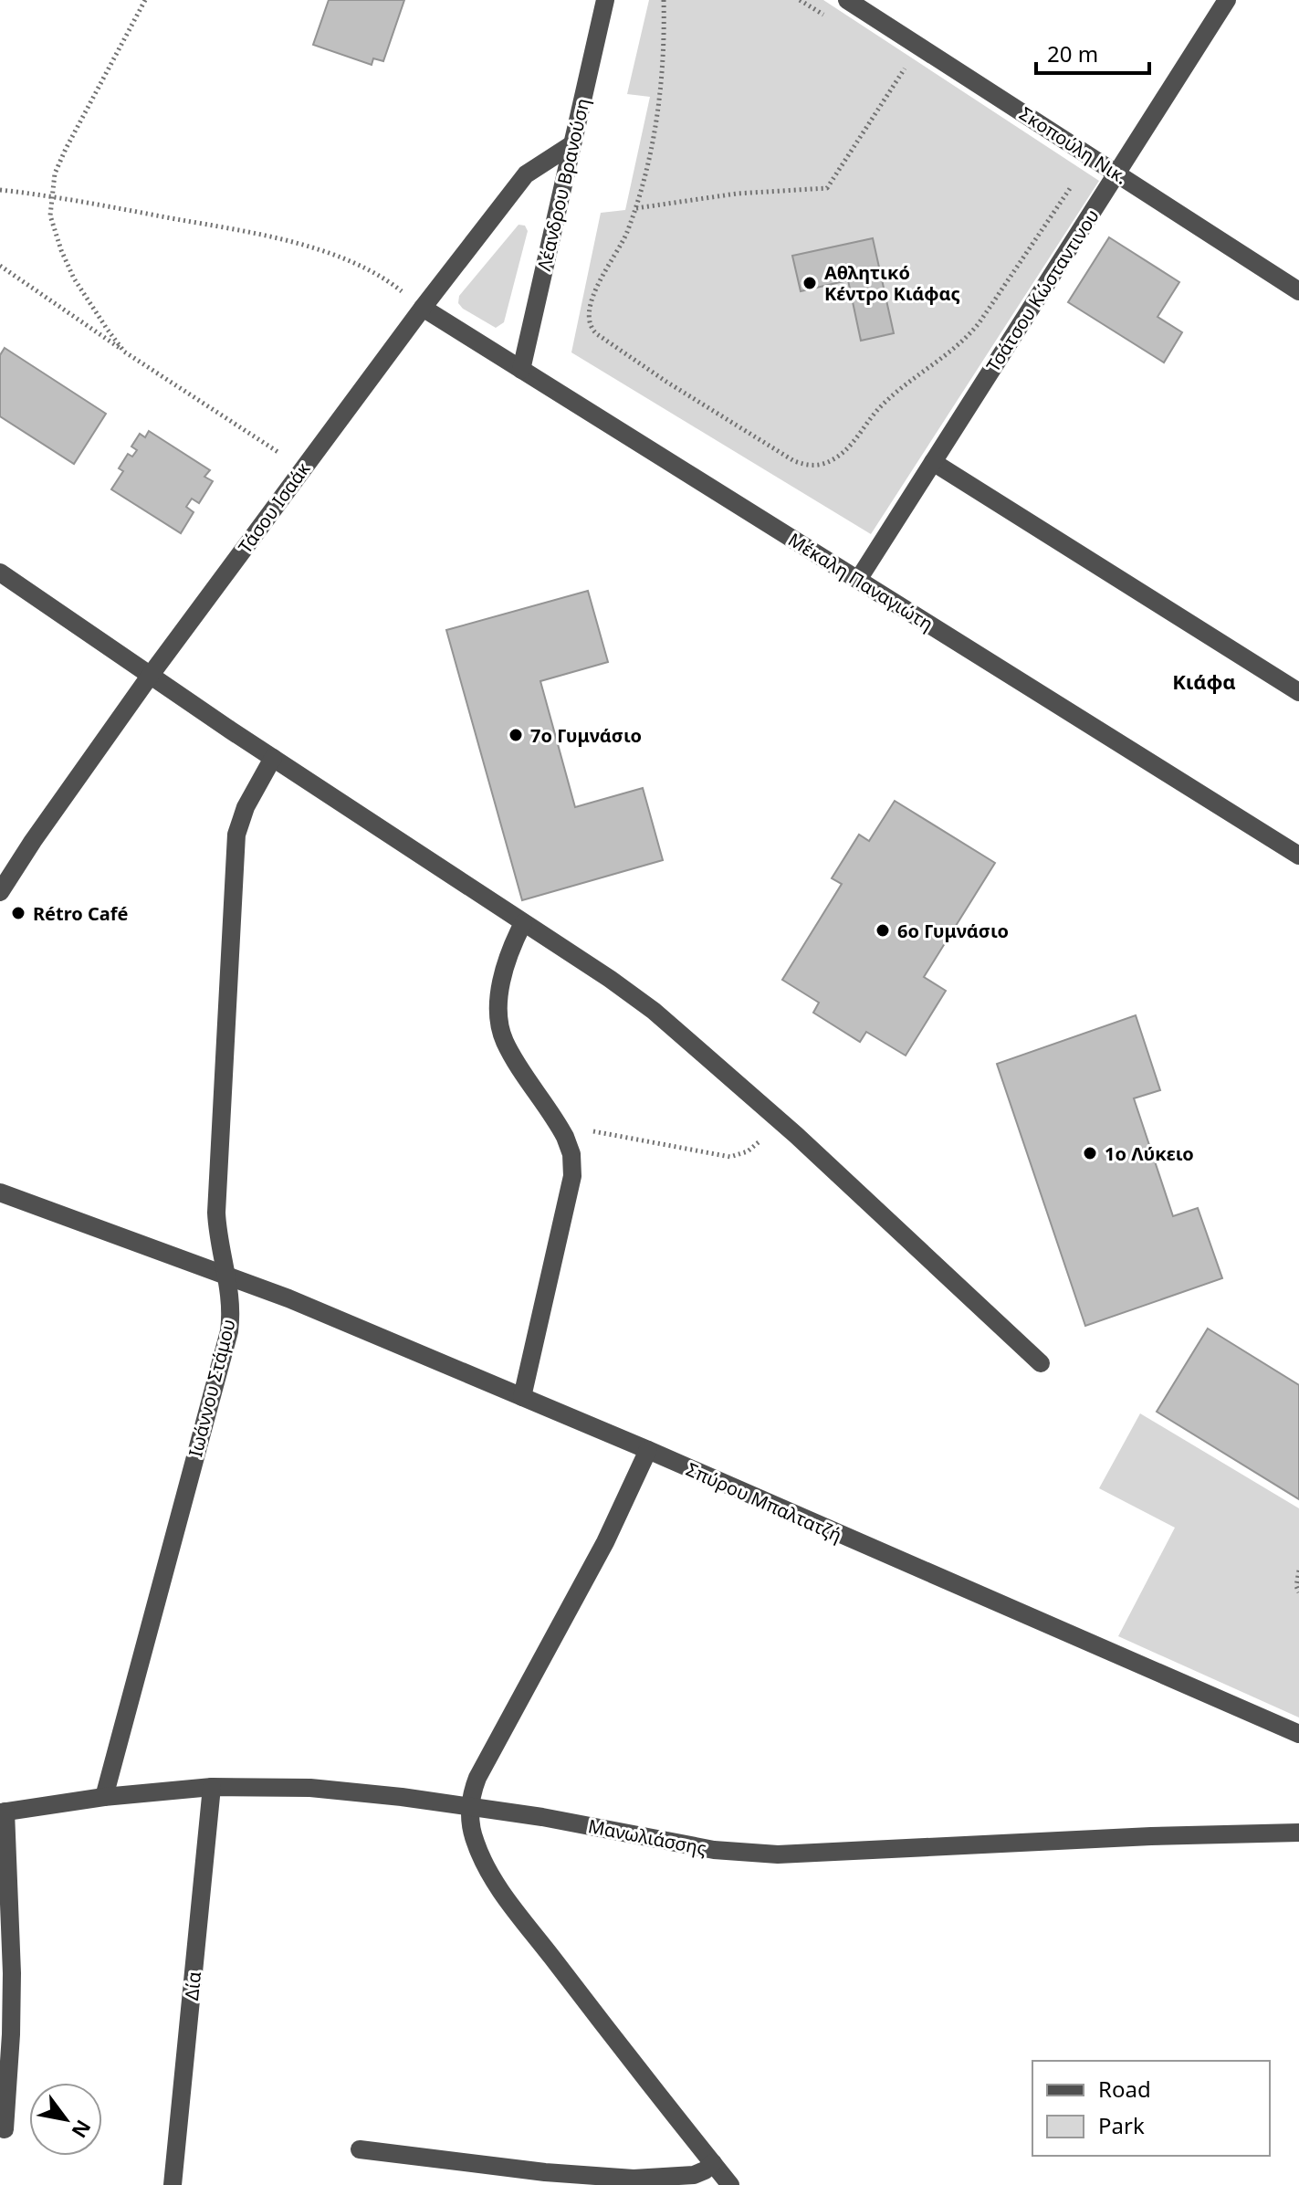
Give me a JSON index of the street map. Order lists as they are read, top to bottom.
{
  "streets": {
    "street": [
      "Σκοπούλη Νικ.",
      "Λέανδρου Βρανούση",
      "Τσάτσου Κώσταντινου",
      "Τάσου Ισαάκ",
      "Μέκαλη Παναγιώτη",
      "Ιωάννου Στάμου",
      "Σπύρου Μπαλτατζή",
      "Μανωλιάσσης",
      "Δία"
    ]
  },
  "crossings": [
    ["Σκοπούλη Νικ.", "Τσάτσου Κώσταντινου"],
    ["Λέανδρου Βρανούση", "Τάσου Ισαάκ"],
    ["Λέανδρου Βρανούση", "Μέκαλη Παναγιώτη"],
    ["Τσάτσου Κώσταντινου", "Μέκαλη Παναγιώτη"],
    ["Τάσου Ισαάκ", "Μέκαλη Παναγιώτη"],
    ["Ιωάννου Στάμου", "Σπύρου Μπαλτατζή"],
    ["Ιωάννου Στάμου", "Μανωλιάσσης"],
    ["Μανωλιάσσης", "Δία"]
  ],
  "districts": ["Κιάφα"],
  "places": [
    "Αθλητικό Κέντρο Κιάφας",
    "7ο Γυμνάσιο",
    "Rétro Café",
    "6ο Γυμνάσιο",
    "1ο Λύκειο"
  ],
  "legend": ["Road", "Park"],
  "scale_bar": "20 m",
  "north": "bottom right"
}
